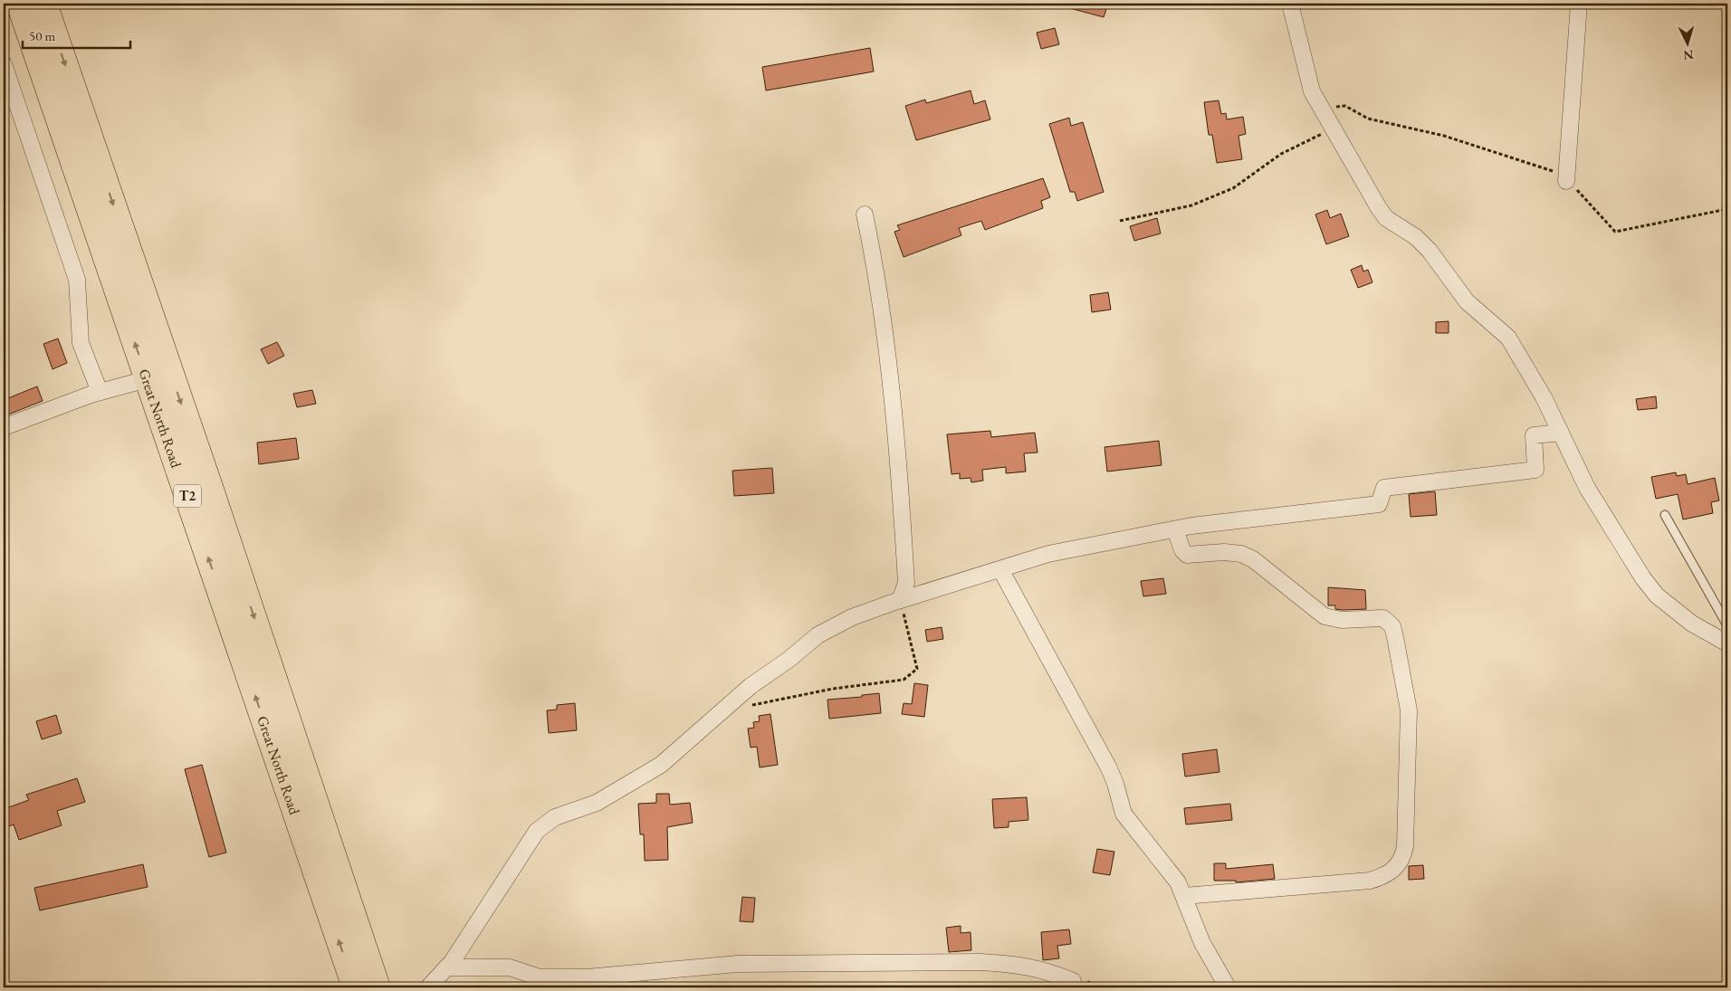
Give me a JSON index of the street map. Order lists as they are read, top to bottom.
{
  "streets": {
    "highway": ["Great North Road", "T2"]
  },
  "scale_bar": "50 m",
  "north": "bottom"
}
